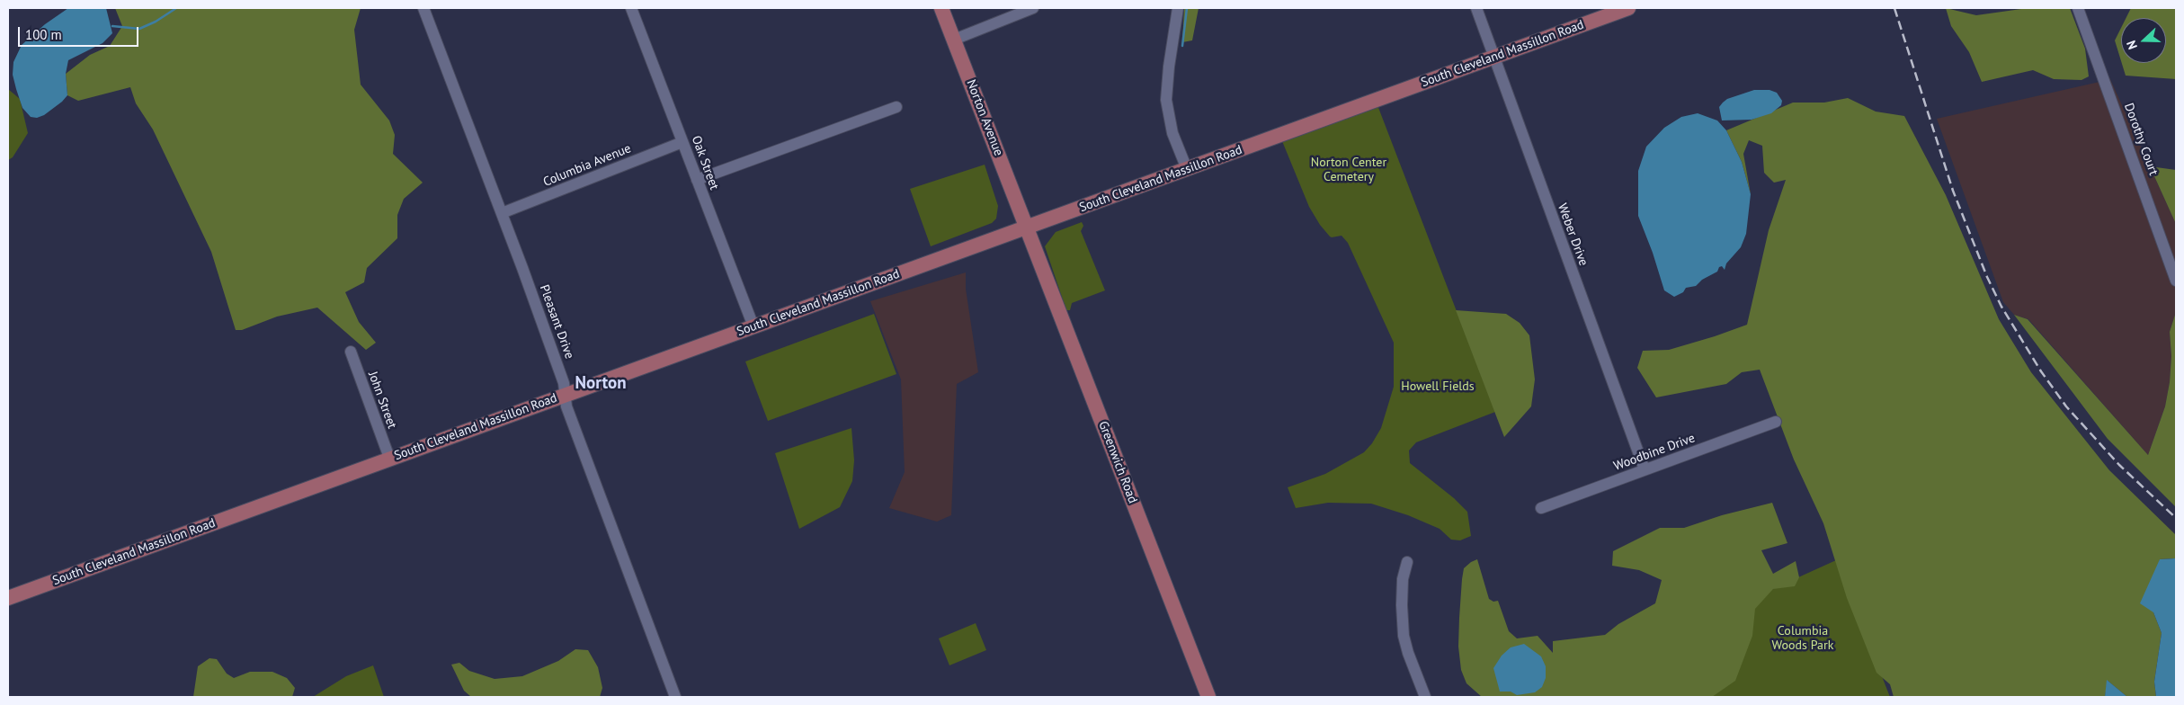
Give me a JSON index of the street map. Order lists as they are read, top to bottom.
{
  "streets": {
    "main road": ["South Cleveland Massillon Road", "Norton Avenue", "Greenwich Road"],
    "street": [
      "Dorothy Court",
      "Oak Street",
      "Columbia Avenue",
      "Weber Drive",
      "Pleasant Drive",
      "John Street",
      "Woodbine Drive"
    ]
  },
  "crossings": [
    ["South Cleveland Massillon Road", "Norton Avenue"],
    ["South Cleveland Massillon Road", "Oak Street"],
    ["South Cleveland Massillon Road", "Weber Drive"],
    ["South Cleveland Massillon Road", "Pleasant Drive"],
    ["South Cleveland Massillon Road", "John Street"],
    ["South Cleveland Massillon Road", "Greenwich Road"],
    ["Norton Avenue", "Greenwich Road"],
    ["Oak Street", "Columbia Avenue"],
    ["Columbia Avenue", "Pleasant Drive"],
    ["Weber Drive", "Woodbine Drive"]
  ],
  "districts": ["Norton"],
  "parks": ["Norton Center Cemetery", "Howell Fields", "Columbia Woods Park"],
  "scale_bar": "100 m",
  "north": "left"
}
